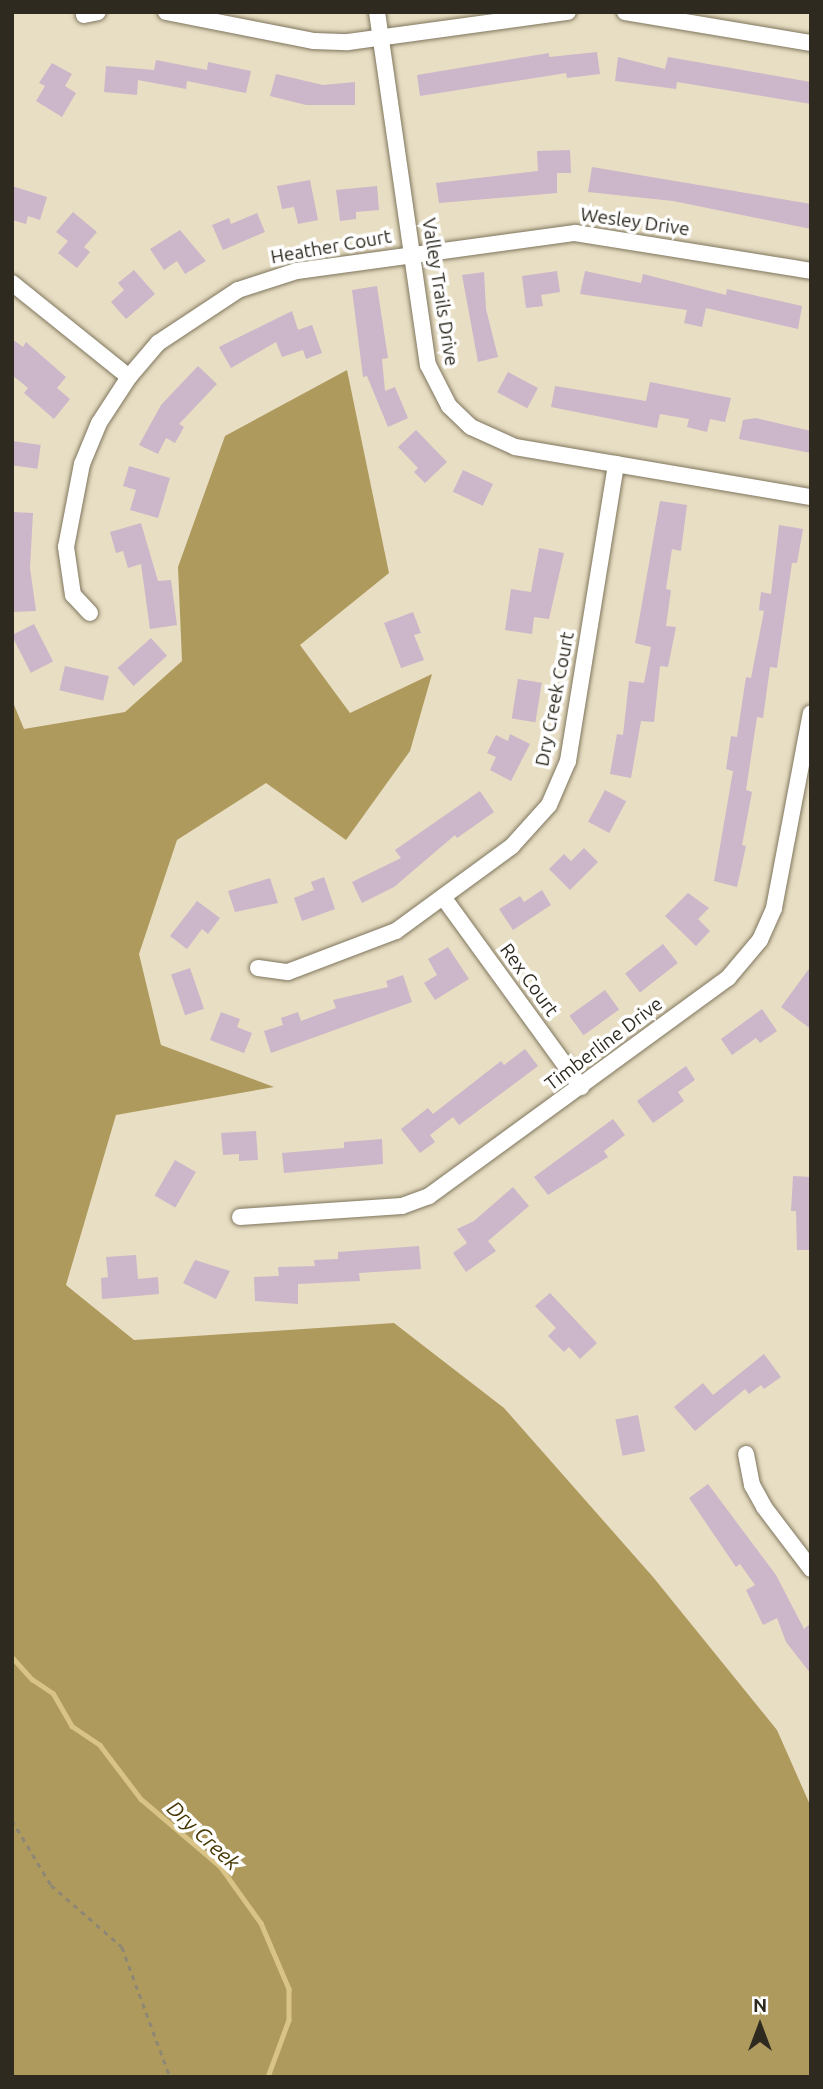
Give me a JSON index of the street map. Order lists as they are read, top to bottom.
{
  "streets": {
    "street": [
      "Wesley Drive",
      "Heather Court",
      "Valley Trails Drive",
      "Dry Creek Court",
      "Rex Court",
      "Timberline Drive"
    ]
  },
  "crossings": [
    ["Wesley Drive", "Heather Court"],
    ["Wesley Drive", "Valley Trails Drive"],
    ["Heather Court", "Valley Trails Drive"],
    ["Valley Trails Drive", "Dry Creek Court"],
    ["Dry Creek Court", "Rex Court"],
    ["Rex Court", "Timberline Drive"]
  ],
  "water": ["Dry Creek"],
  "north": "top"
}
